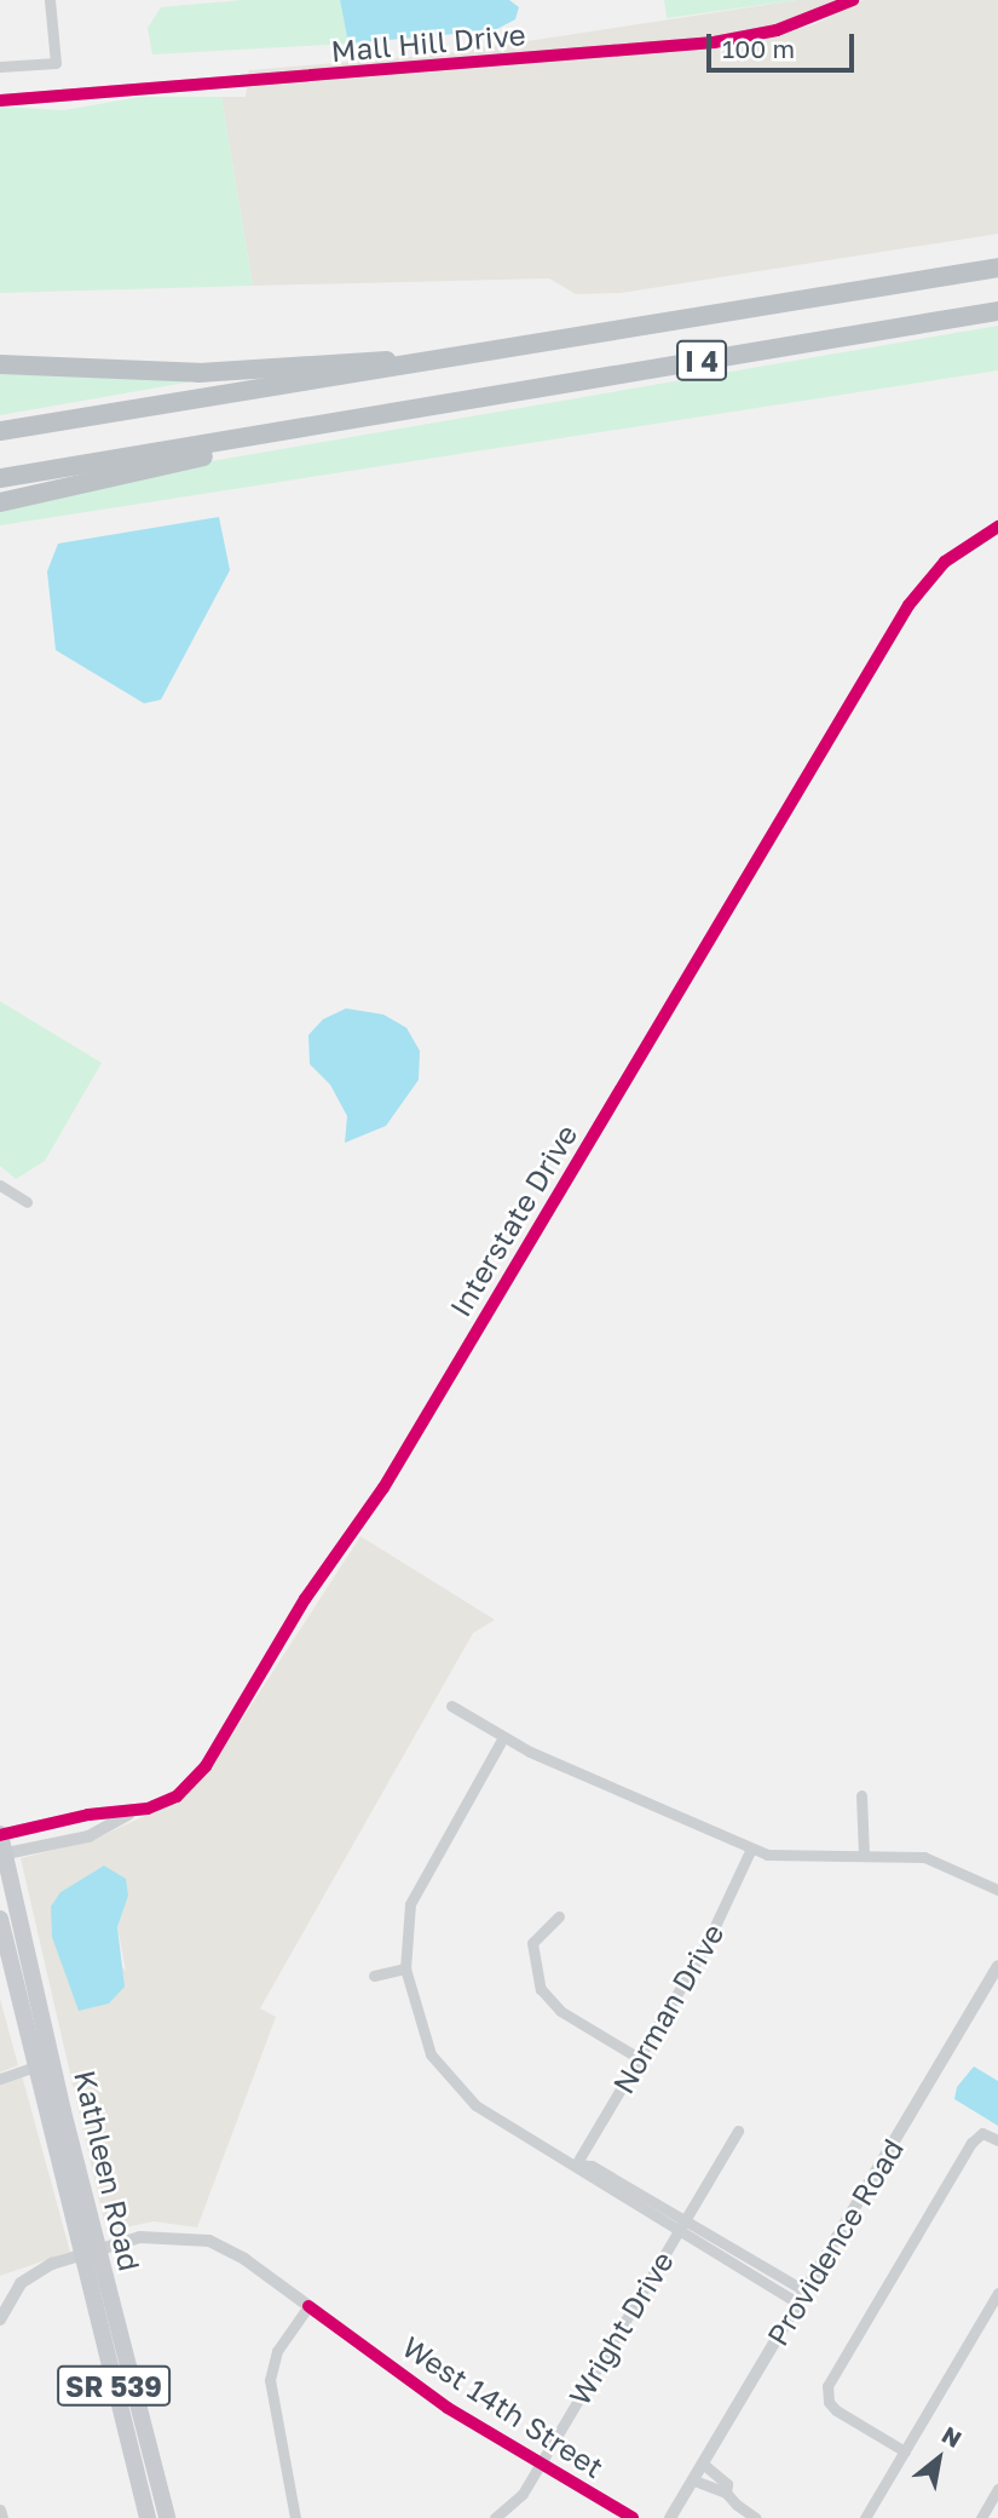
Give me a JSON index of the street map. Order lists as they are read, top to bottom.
{
  "streets": {
    "highway": ["I 4"],
    "main road": ["Kathleen Road", "SR 539"],
    "street": [
      "Mall Hill Drive",
      "Interstate Drive",
      "Norman Drive",
      "Providence Road",
      "Wright Drive",
      "West 14th Street"
    ]
  },
  "crossings": [
    ["Interstate Drive", "Kathleen Road"],
    ["Kathleen Road", "West 14th Street"],
    ["Wright Drive", "West 14th Street"]
  ],
  "scale_bar": "100 m",
  "north": "top right"
}
